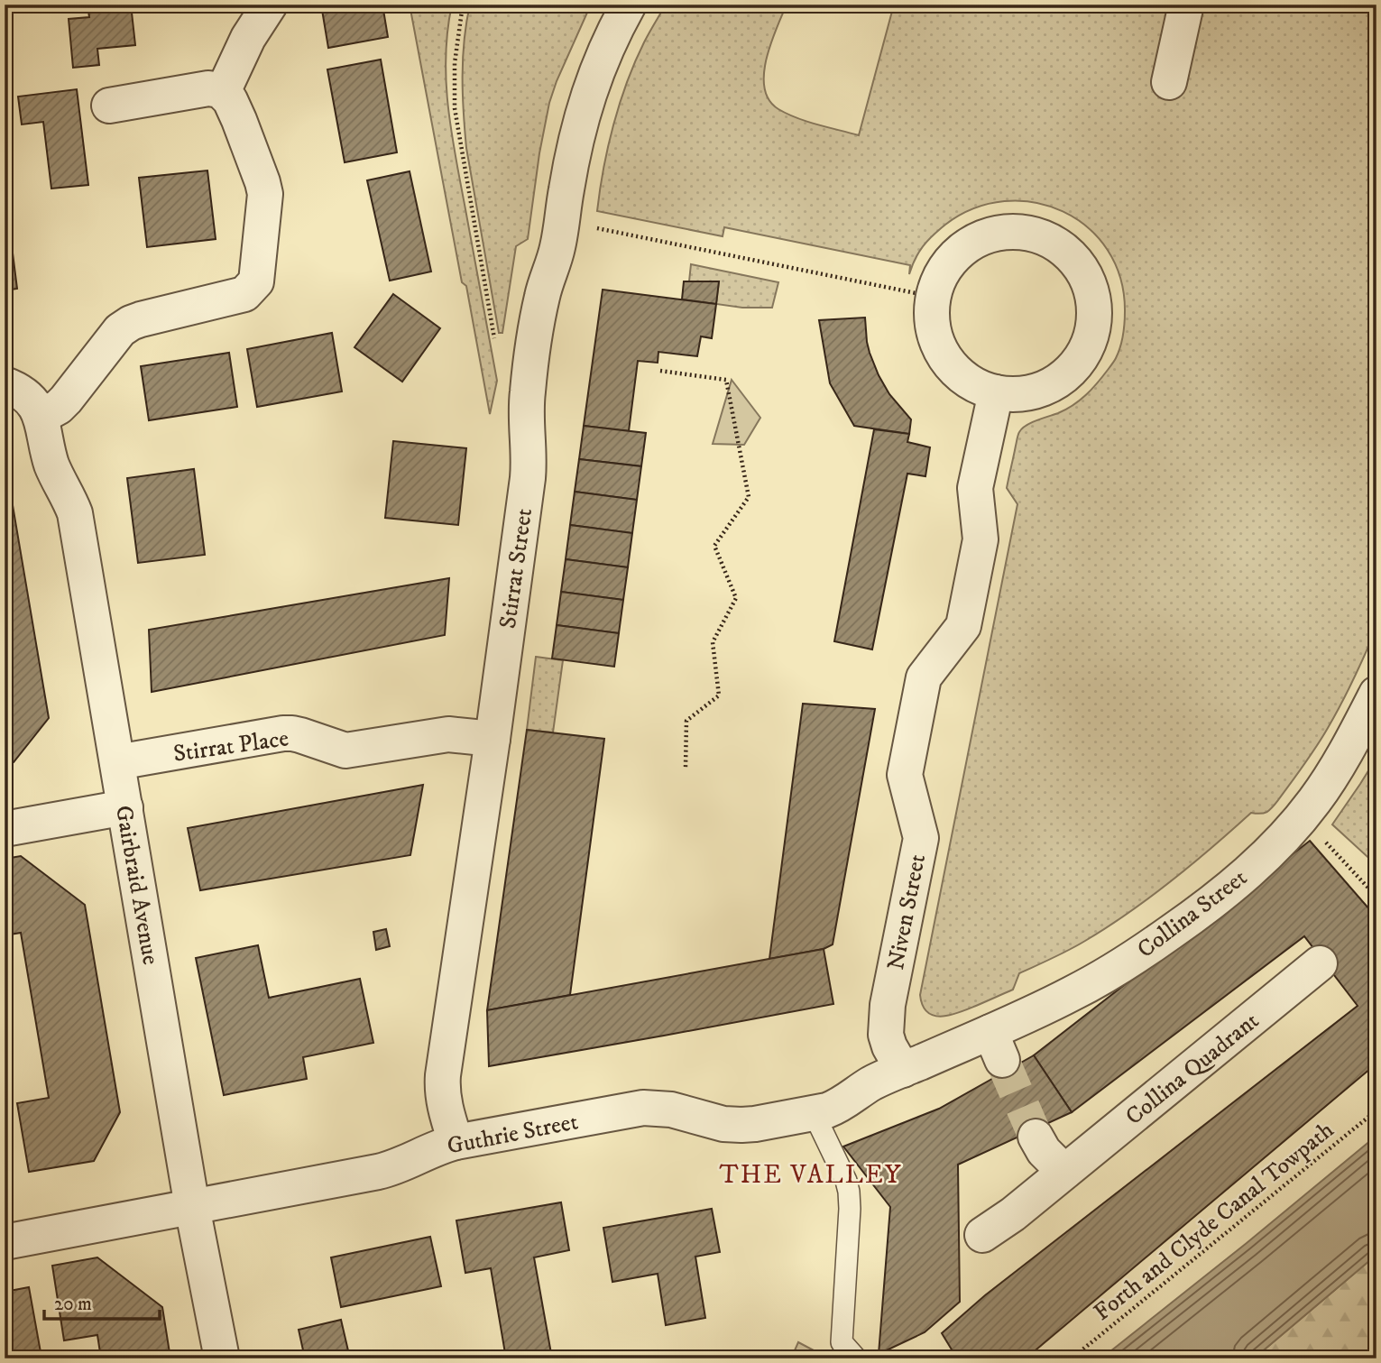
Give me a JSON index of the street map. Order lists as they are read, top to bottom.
{
  "streets": {
    "street": [
      "Stirrat Street",
      "Stirrat Place",
      "Gairbraid Avenue",
      "Niven Street",
      "Collina Street",
      "Collina Quadrant",
      "Guthrie Street"
    ],
    "path": ["Forth and Clyde Canal Towpath"]
  },
  "crossings": [
    ["Stirrat Street", "Stirrat Place"],
    ["Stirrat Street", "Guthrie Street"],
    ["Stirrat Place", "Gairbraid Avenue"],
    ["Gairbraid Avenue", "Guthrie Street"],
    ["Niven Street", "Guthrie Street"],
    ["Collina Street", "Guthrie Street"]
  ],
  "districts": ["THE VALLEY"],
  "scale_bar": "20 m"
}
